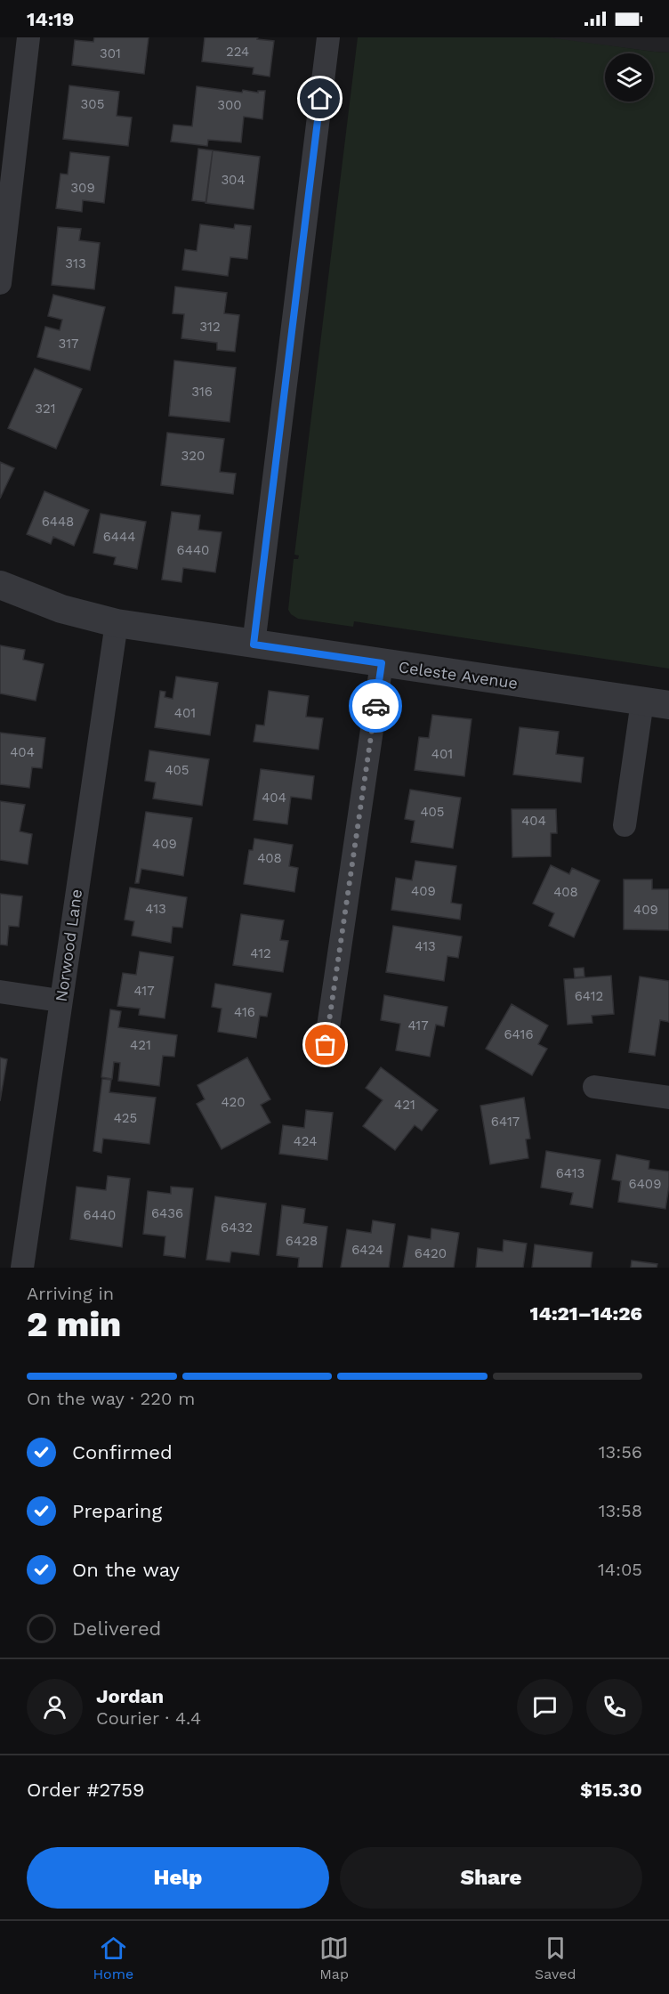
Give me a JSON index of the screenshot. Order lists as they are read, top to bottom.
{
  "streets": {
    "street": ["Celeste Avenue", "Norwood Lane"]
  },
  "crossings": [
    ["Celeste Avenue", "Norwood Lane"]
  ],
  "house_numbers": [
    "224",
    "301",
    "305",
    "300",
    "304",
    "309",
    "313",
    "312",
    "317",
    "316",
    "321",
    "320",
    "6448",
    "6444",
    "6440",
    "401",
    "404",
    "401",
    "405",
    "404",
    "405",
    "404",
    "409",
    "408",
    "409",
    "408",
    "413",
    "409",
    "413",
    "412",
    "417",
    "6412",
    "416",
    "417",
    "6416",
    "421",
    "420",
    "421",
    "425",
    "6417",
    "424",
    "6413",
    "6409",
    "6436",
    "6440",
    "6432",
    "6428",
    "6424",
    "6420"
  ],
  "page": {
    "status": "14:19",
    "heading": ["2 min", "Arriving in", "14:21–14:26"],
    "panel": [
      "Jordan",
      "Courier · 4.4",
      "Order #2759",
      "$15.30"
    ],
    "bar": "On the way · 220 m",
    "list": [
      ["Confirmed", "13:56"],
      ["Preparing", "13:58"],
      ["On the way", "14:05"],
      "Delivered"
    ],
    "buttons": ["Help", "Share"],
    "tabs": ["Home", "Map", "Saved"]
  }
}
